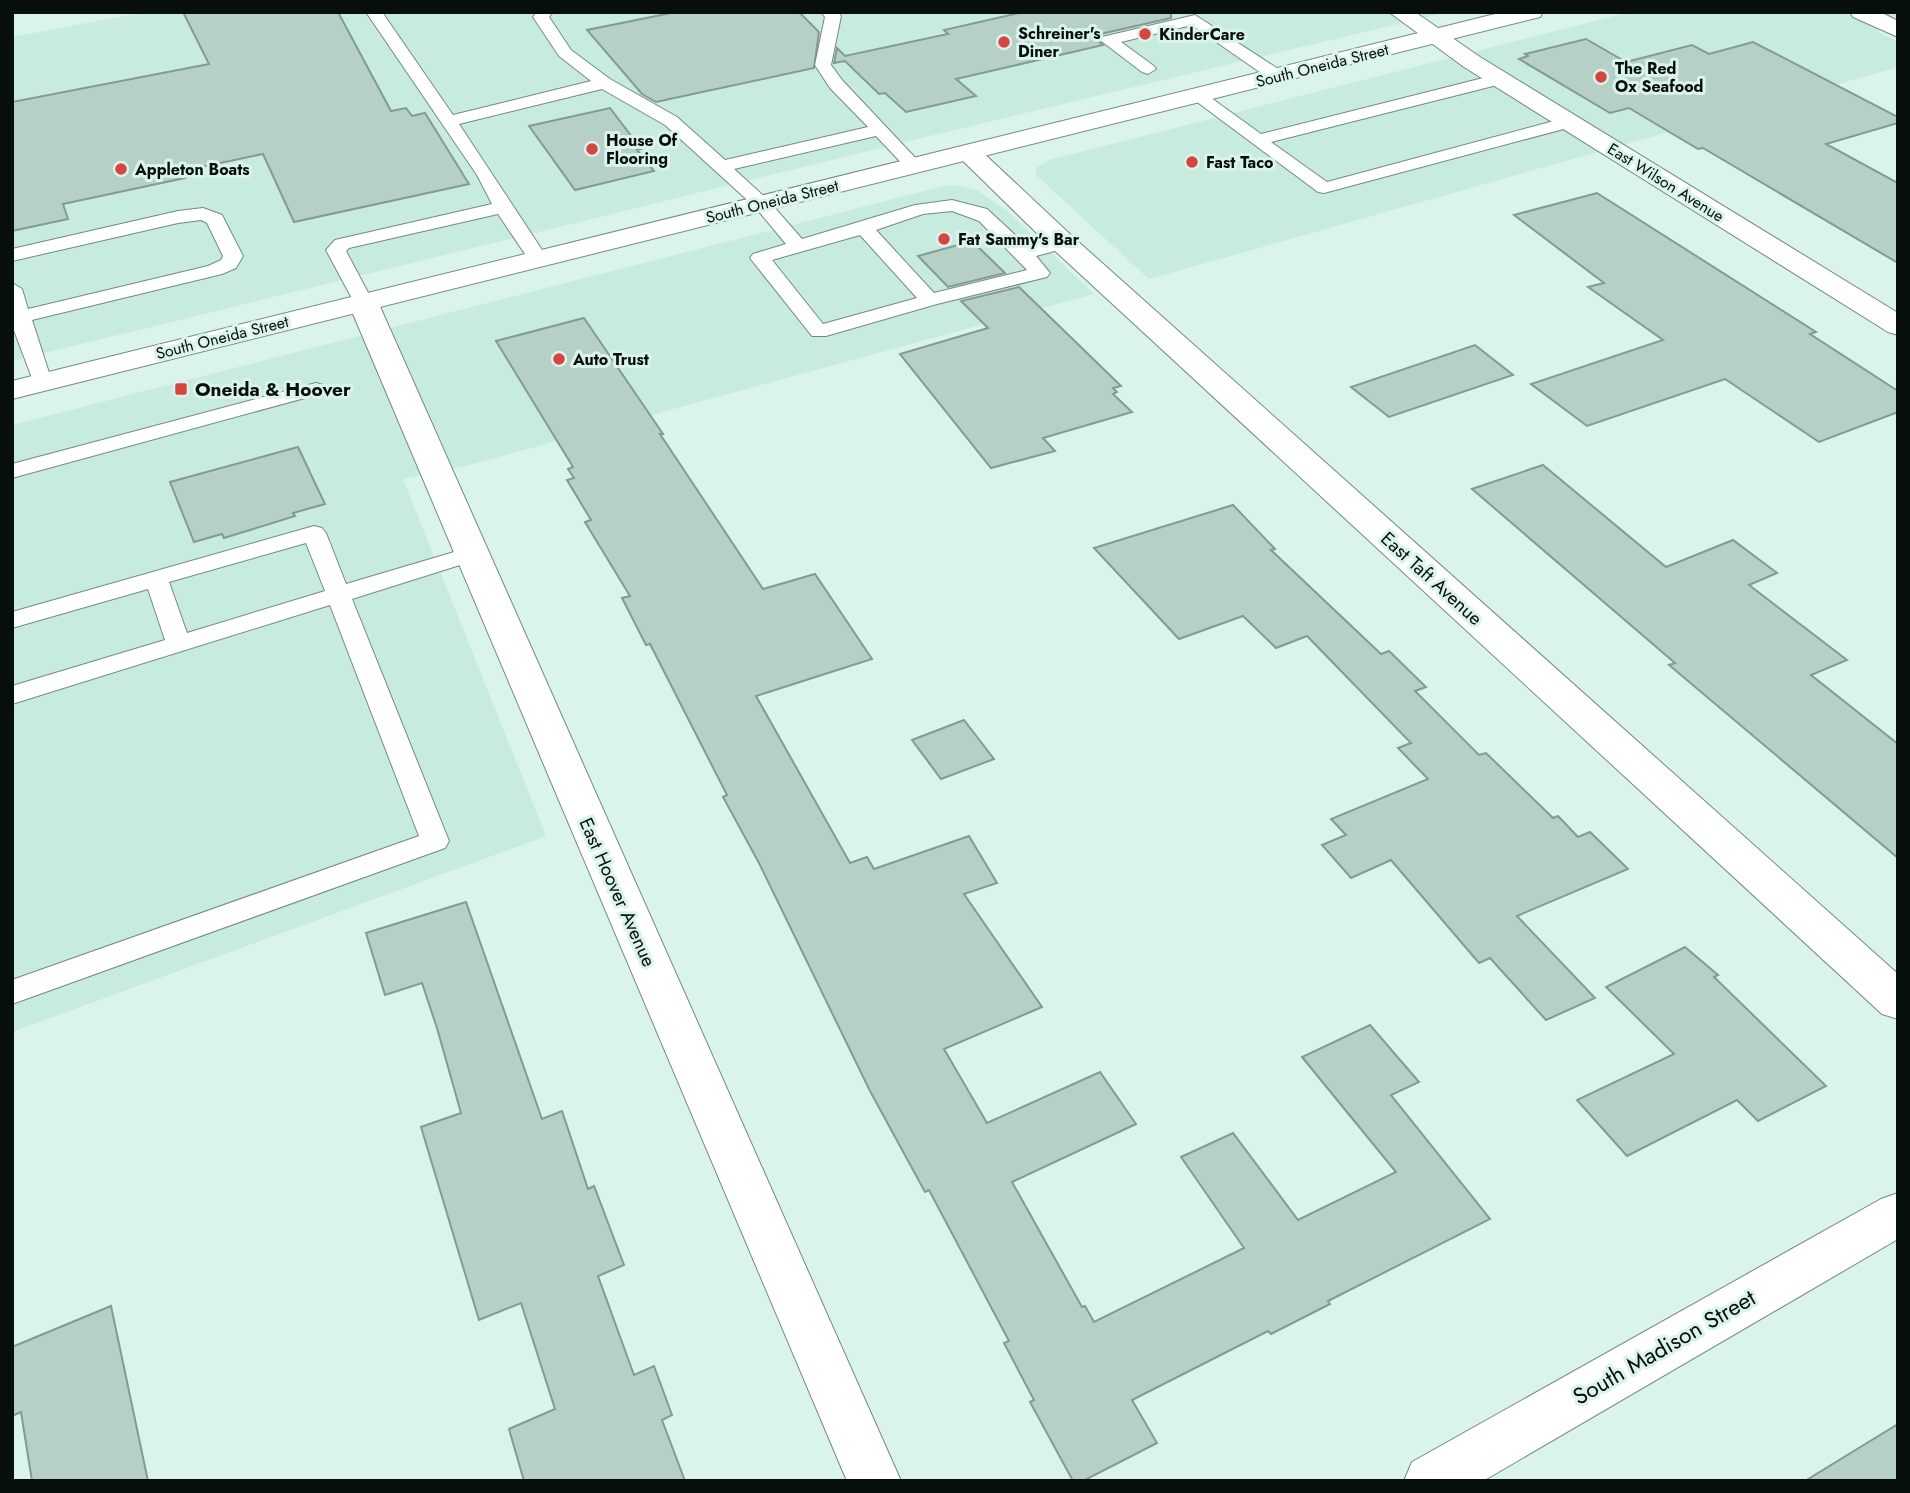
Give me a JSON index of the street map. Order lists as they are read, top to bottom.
{
  "streets": {
    "street": [
      "South Oneida Street",
      "East Wilson Avenue",
      "East Taft Avenue",
      "East Hoover Avenue",
      "South Madison Street"
    ]
  },
  "crossings": [
    ["South Oneida Street", "East Wilson Avenue"],
    ["South Oneida Street", "East Taft Avenue"],
    ["South Oneida Street", "East Hoover Avenue"]
  ],
  "places": {
    "other": [
      "KinderCare",
      "Schreiner's Diner",
      "The Red Ox Seafood",
      "House Of Flooring",
      "Fast Taco",
      "Appleton Boats",
      "Fat Sammy's Bar",
      "Auto Trust"
    ],
    "transit": ["Oneida & Hoover"]
  }
}
